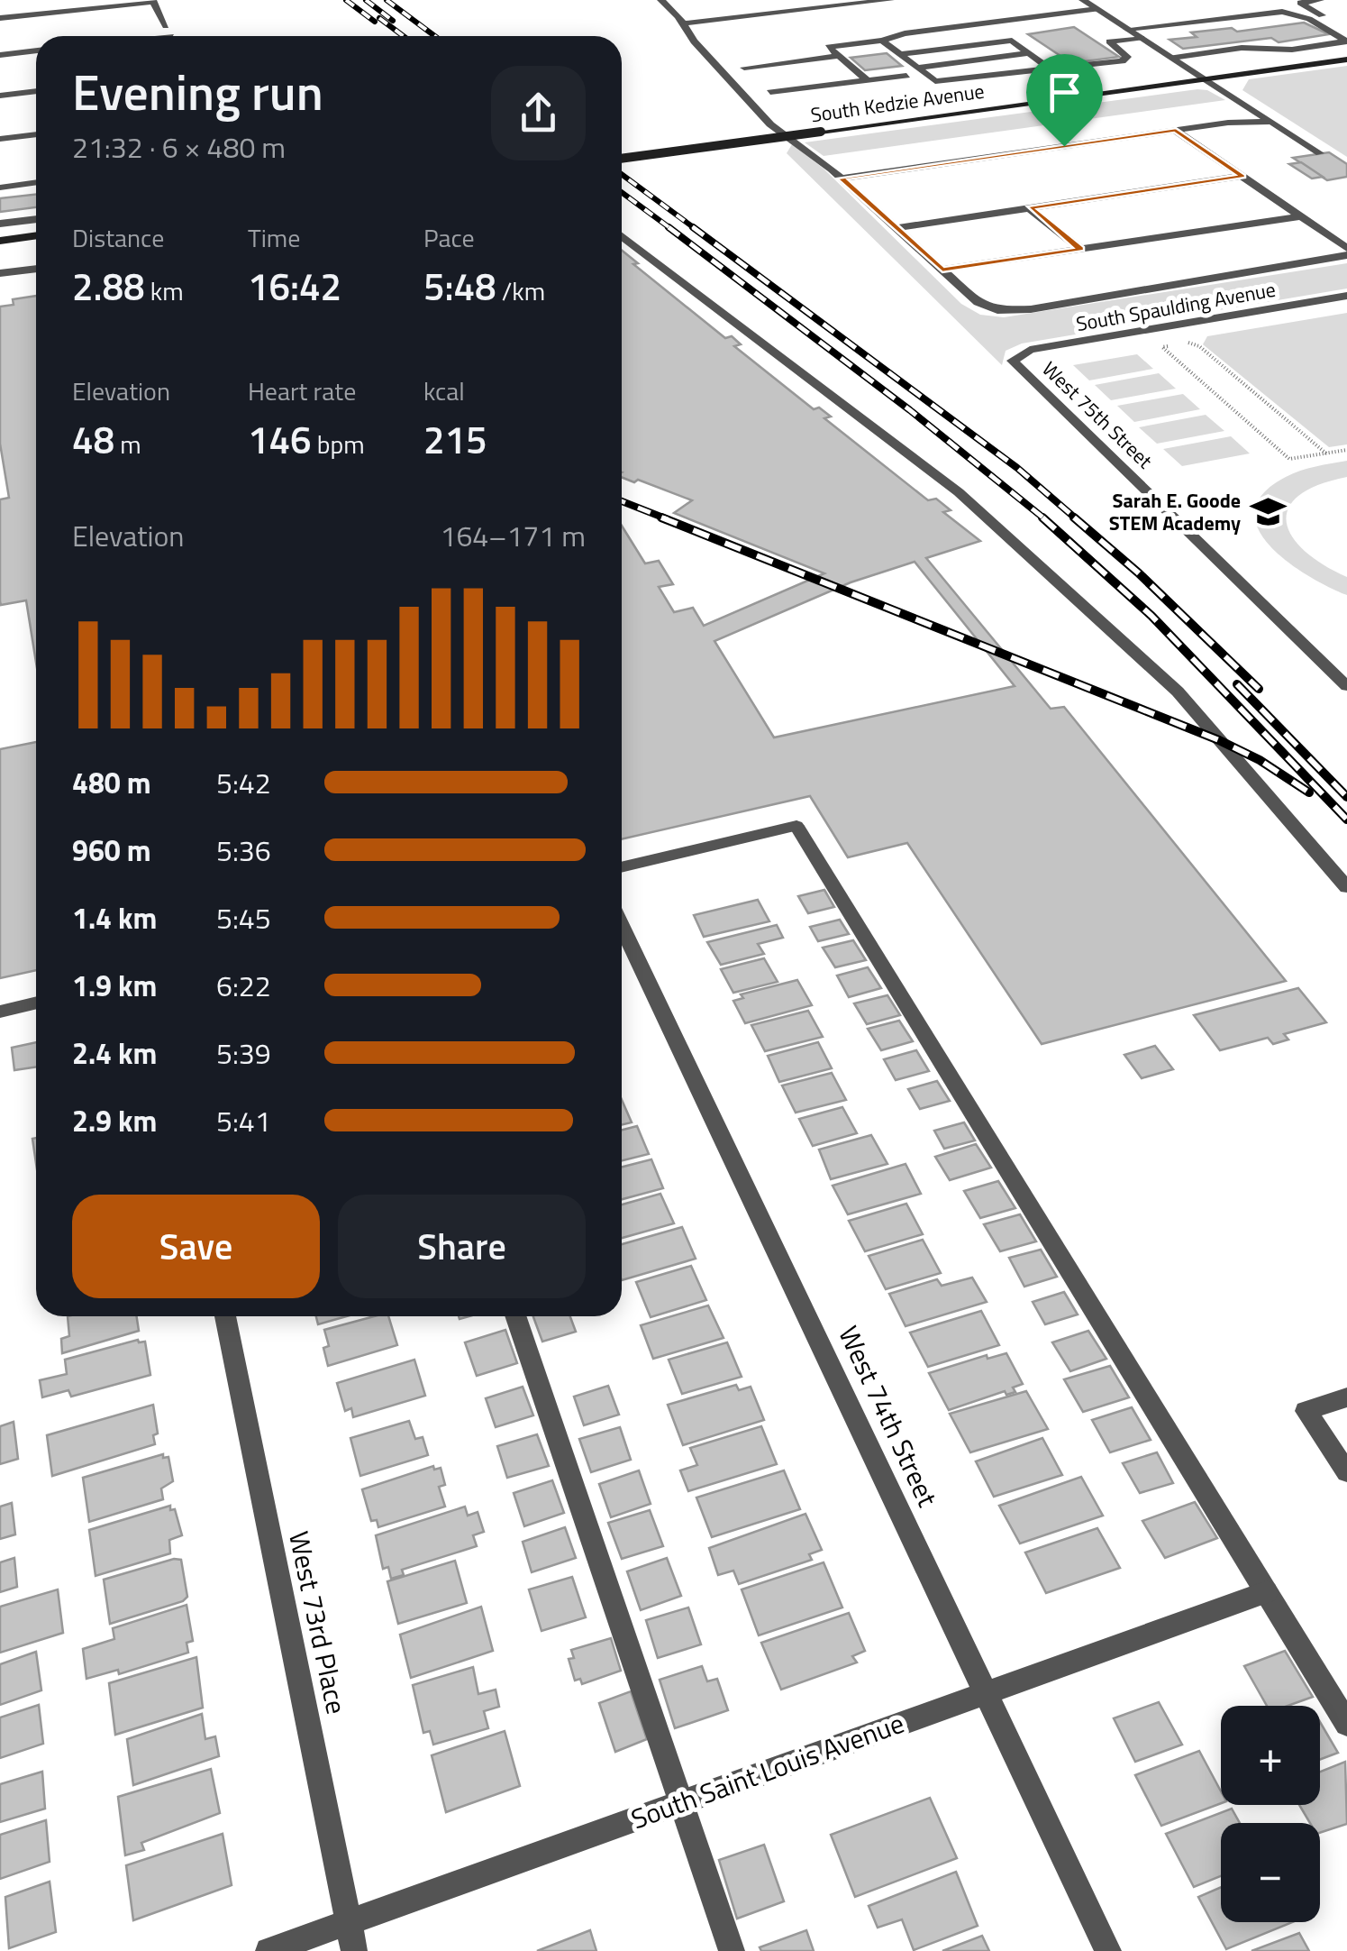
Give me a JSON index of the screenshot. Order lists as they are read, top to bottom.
{
  "streets": {
    "main road": ["South Kedzie Avenue"],
    "street": [
      "South Spaulding Avenue",
      "West 75th Street",
      "West 74th Street",
      "West 73rd Place",
      "South Saint Louis Avenue"
    ]
  },
  "crossings": [
    ["South Spaulding Avenue", "West 75th Street"],
    ["West 74th Street", "South Saint Louis Avenue"],
    ["West 73rd Place", "South Saint Louis Avenue"]
  ],
  "places": {
    "school or university": ["Sarah E. Goode STEM Academy"]
  },
  "page": {
    "heading": ["Evening run", "21:32 · 6 × 480 m"],
    "stats": [
      ["Distance", "2.88 km"],
      ["Time", "16:42"],
      ["Pace", "5:48 /km"],
      ["Elevation", "48 m"],
      ["Heart rate", "146 bpm"],
      ["kcal", "215"]
    ],
    "chart": ["Elevation", "164–171 m"],
    "list": [
      {
        "name": "480 m",
        "note": "5:42"
      },
      {
        "name": "960 m",
        "note": "5:36"
      },
      {
        "name": "1.4 km",
        "note": "5:45"
      },
      {
        "name": "1.9 km",
        "note": "6:22"
      },
      {
        "name": "2.4 km",
        "note": "5:39"
      },
      {
        "name": "2.9 km",
        "note": "5:41"
      }
    ],
    "buttons": ["Save", "Share"],
    "map_buttons": ["+", "−"]
  }
}
